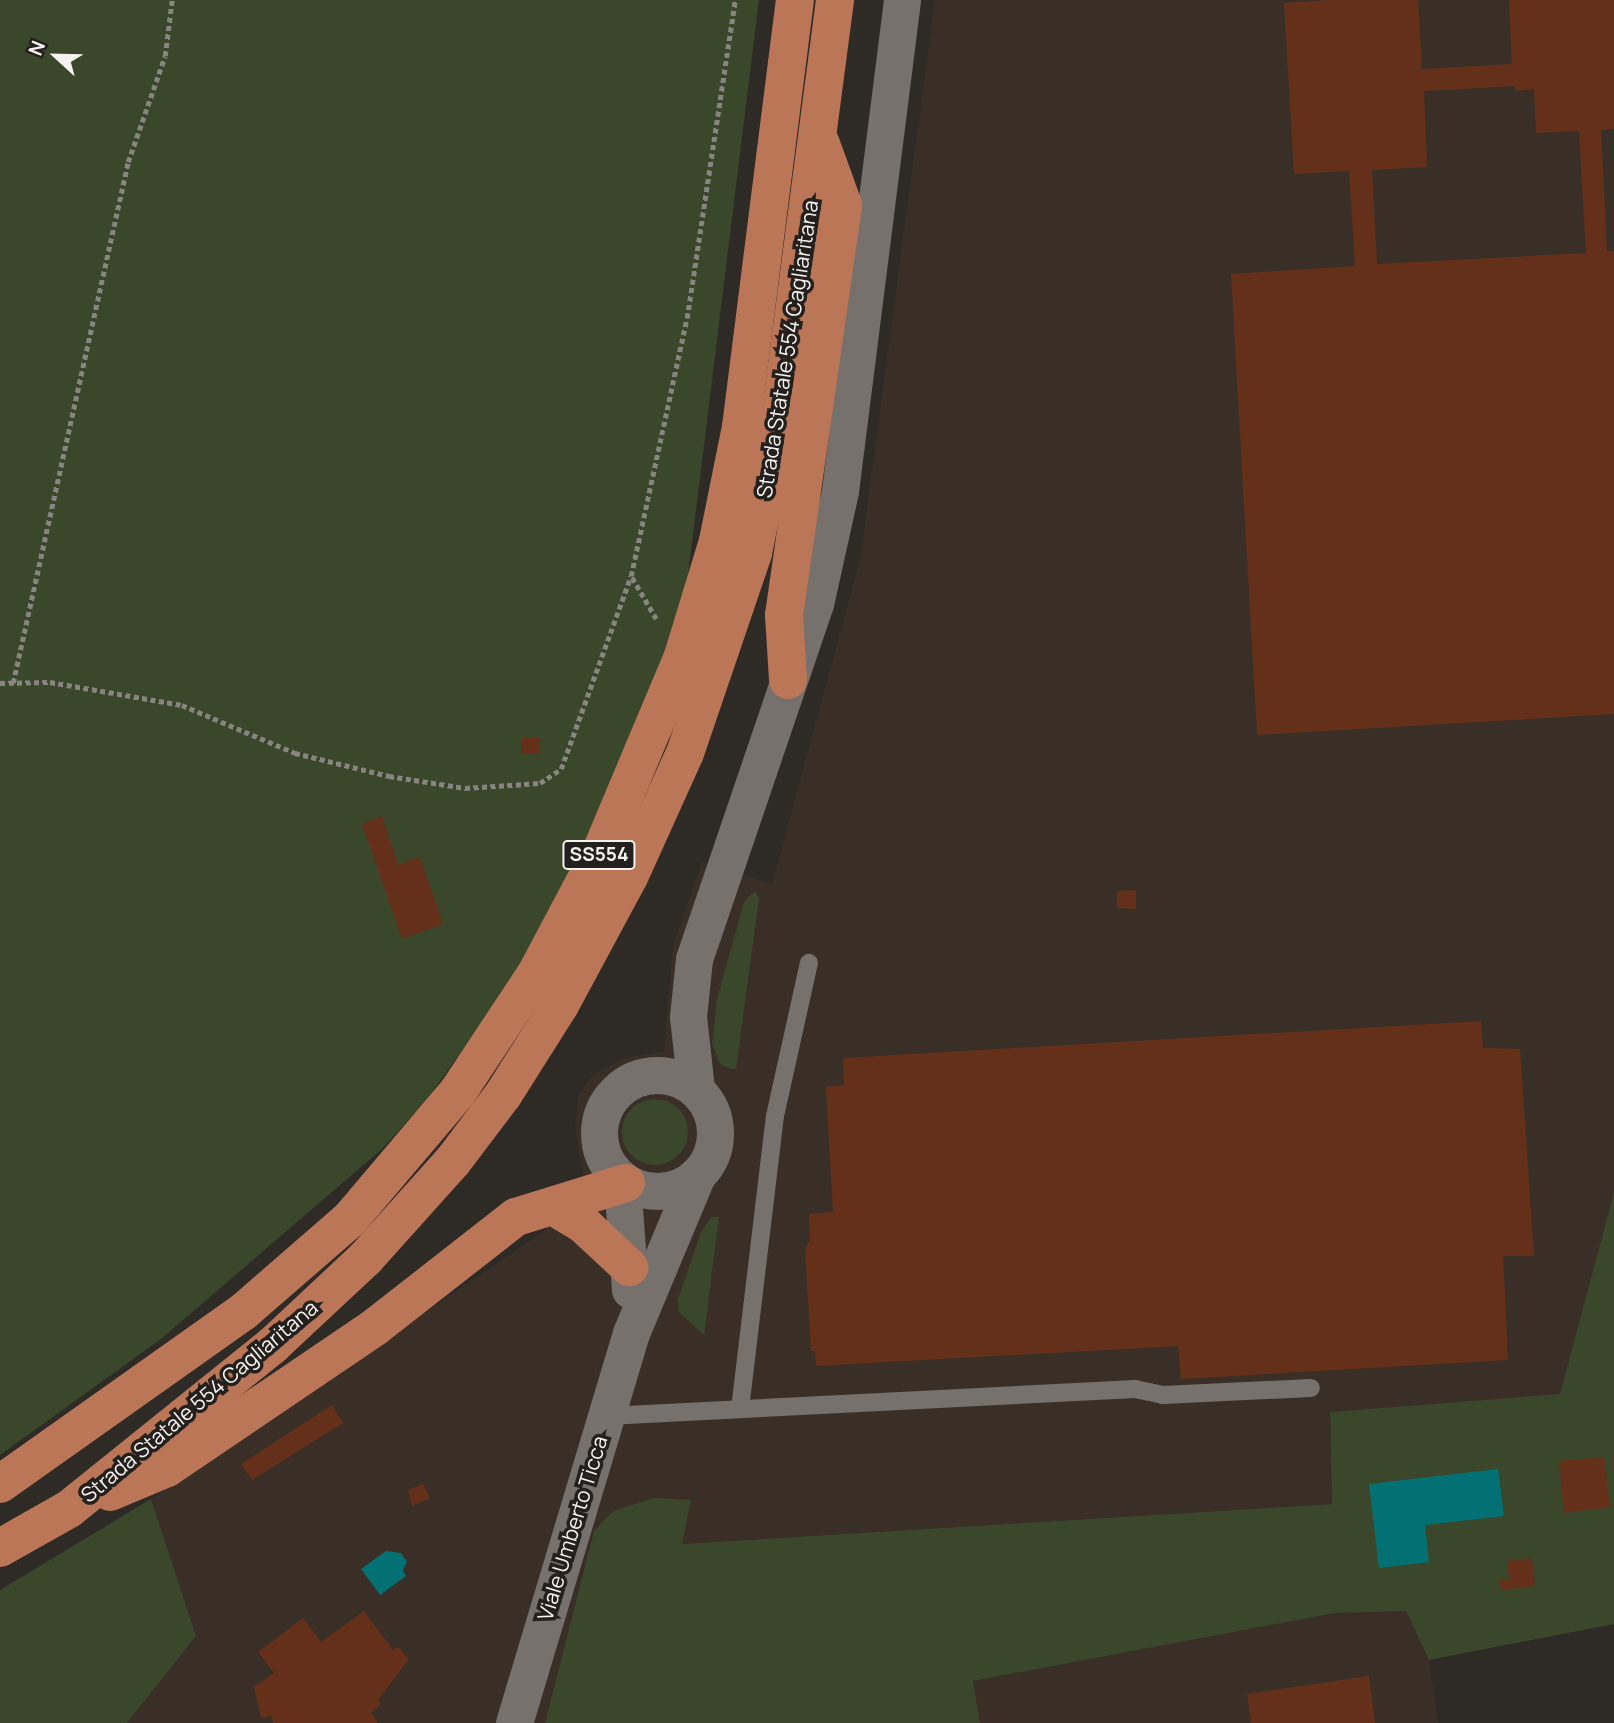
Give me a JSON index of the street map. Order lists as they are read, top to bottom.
{
  "streets": {
    "highway": ["Strada Statale 554 Cagliaritana", "SS554"],
    "street": ["Viale Umberto Ticca"]
  },
  "north": "left"
}
